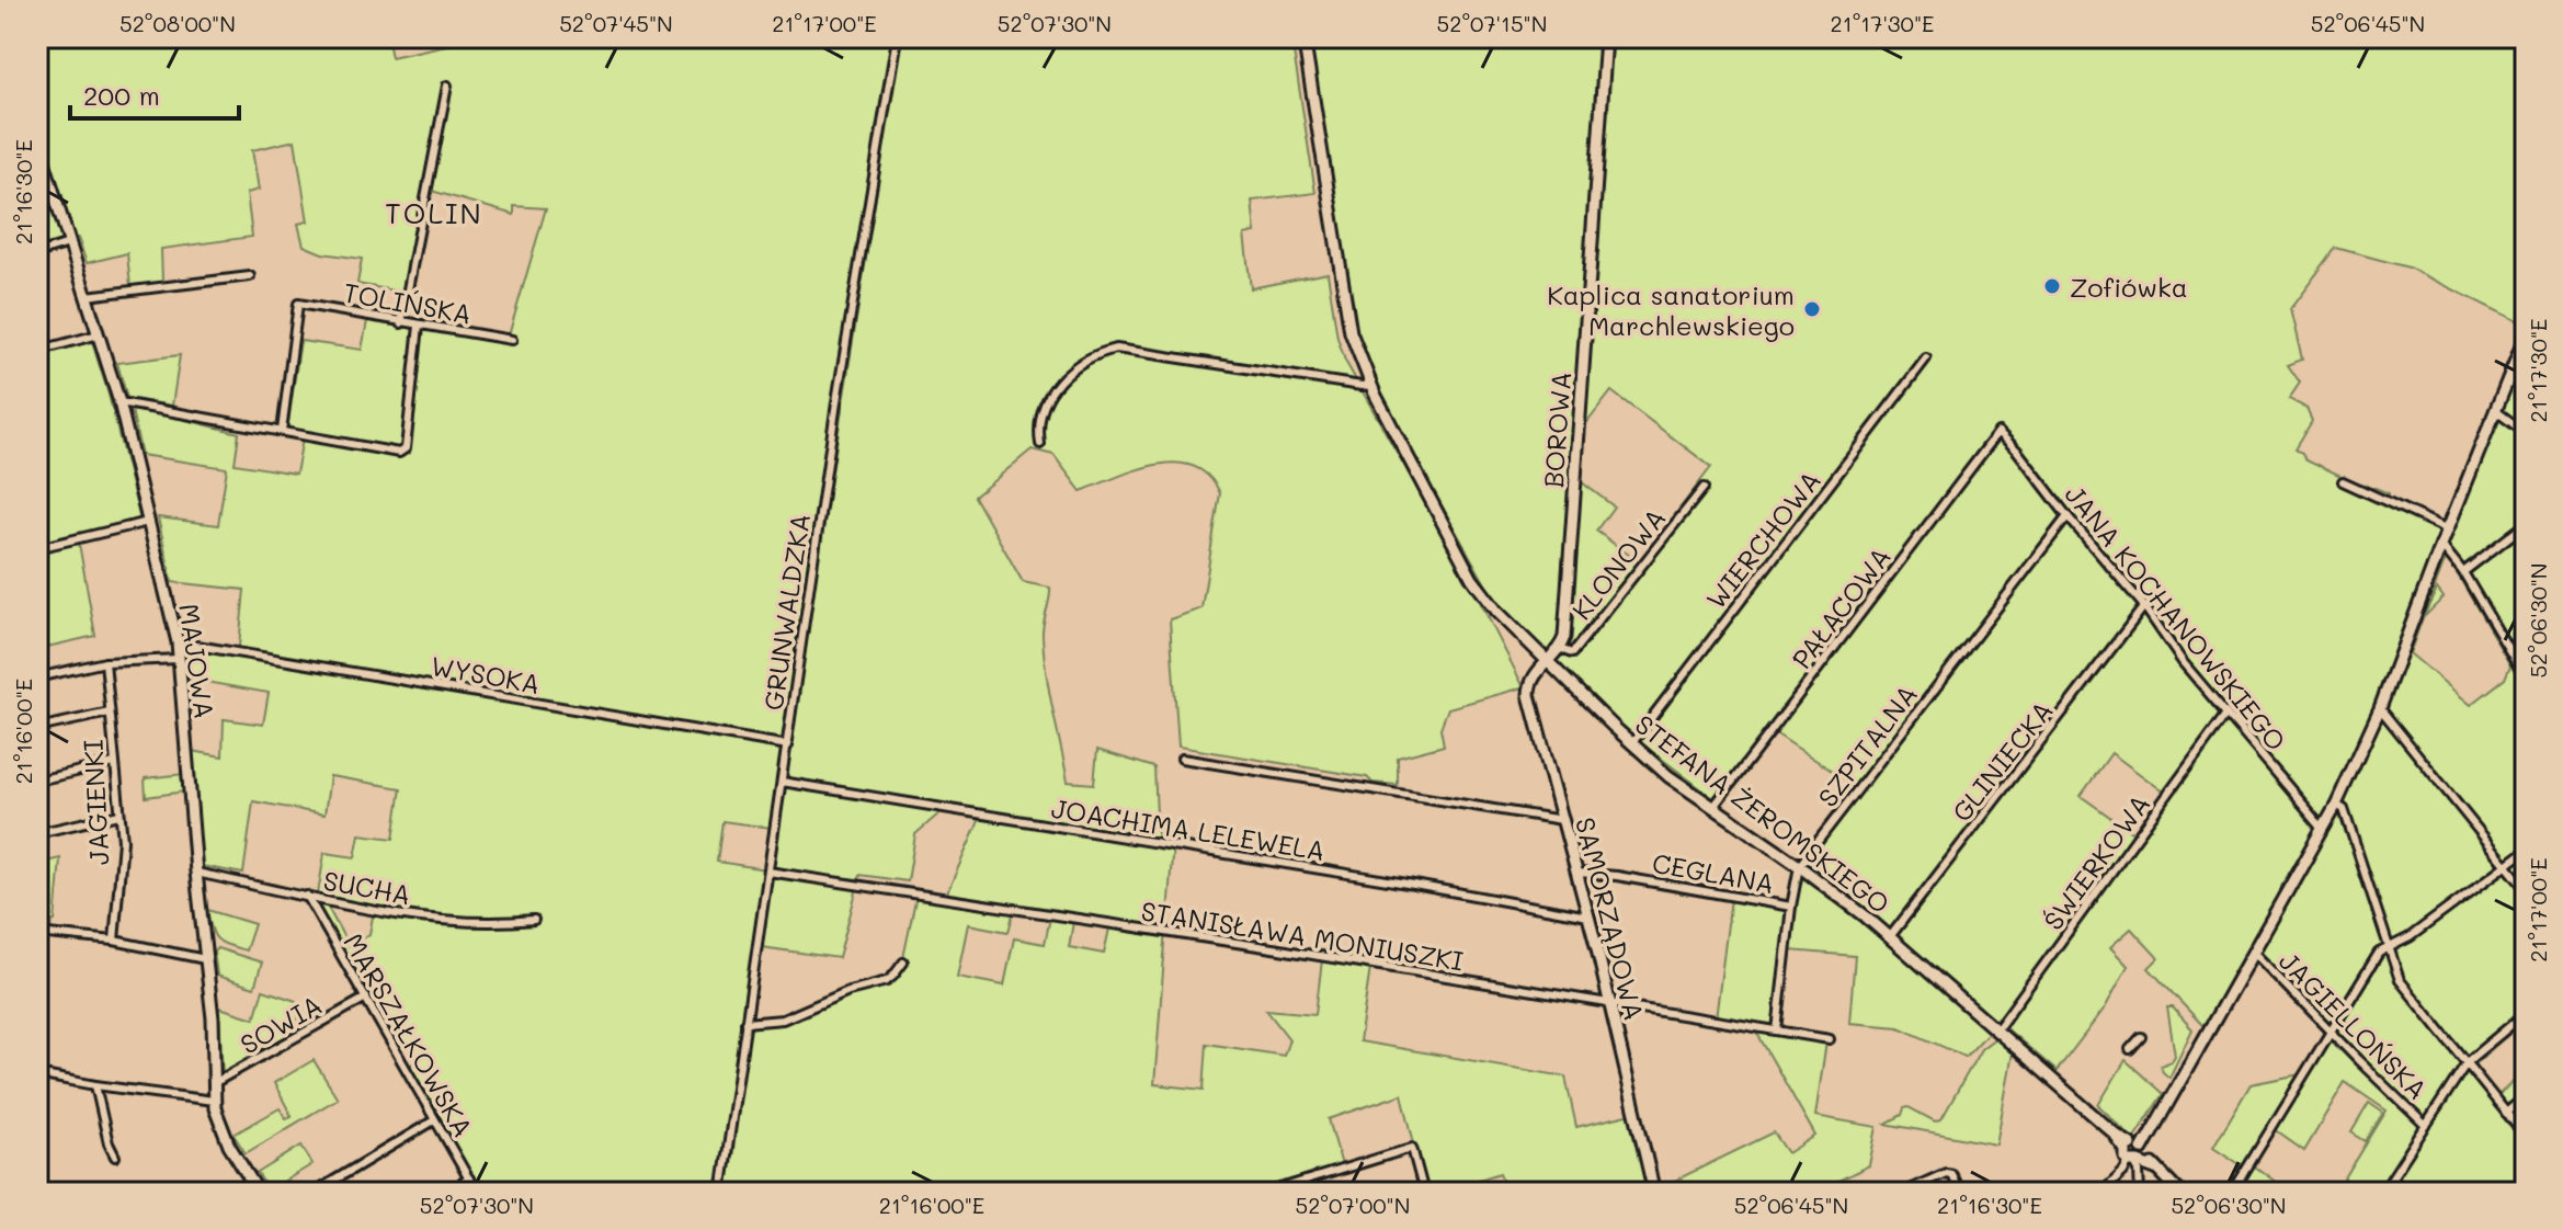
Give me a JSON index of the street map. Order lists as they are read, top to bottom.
{
  "streets": {
    "street": [
      "TOLIŃSKA",
      "BOROWA",
      "WIERCHOWA",
      "KLONOWA",
      "PAŁACOWA",
      "GRUNWALDZKA",
      "JANA KOCHANOWSKIEGO",
      "MAJOWA",
      "WYSOKA",
      "SZPITALNA",
      "GLINIECKA",
      "JAGIENKI",
      "STEFANA ŻEROMSKIEGO",
      "JOACHIMA LELEWELA",
      "ŚWIERKOWA",
      "CEGLANA",
      "SUCHA",
      "SAMORZĄDOWA",
      "STANISŁAWA MONIUSZKI",
      "SOWIA",
      "JAGIELLOŃSKA",
      "MARSZAŁKOWSKA"
    ]
  },
  "crossings": [
    ["BOROWA", "KLONOWA"],
    ["WIERCHOWA", "STEFANA ŻEROMSKIEGO"],
    ["PAŁACOWA", "JANA KOCHANOWSKIEGO"],
    ["PAŁACOWA", "STEFANA ŻEROMSKIEGO"],
    ["GRUNWALDZKA", "WYSOKA"],
    ["GRUNWALDZKA", "JOACHIMA LELEWELA"],
    ["GRUNWALDZKA", "STANISŁAWA MONIUSZKI"],
    ["JANA KOCHANOWSKIEGO", "SZPITALNA"],
    ["JANA KOCHANOWSKIEGO", "GLINIECKA"],
    ["JANA KOCHANOWSKIEGO", "ŚWIERKOWA"],
    ["MAJOWA", "WYSOKA"],
    ["MAJOWA", "SUCHA"],
    ["MAJOWA", "SOWIA"],
    ["SZPITALNA", "STEFANA ŻEROMSKIEGO"],
    ["SZPITALNA", "CEGLANA"],
    ["SZPITALNA", "STANISŁAWA MONIUSZKI"],
    ["GLINIECKA", "STEFANA ŻEROMSKIEGO"],
    ["STEFANA ŻEROMSKIEGO", "ŚWIERKOWA"],
    ["STEFANA ŻEROMSKIEGO", "SAMORZĄDOWA"],
    ["JOACHIMA LELEWELA", "SAMORZĄDOWA"],
    ["CEGLANA", "SAMORZĄDOWA"],
    ["SUCHA", "MARSZAŁKOWSKA"],
    ["SAMORZĄDOWA", "STANISŁAWA MONIUSZKI"],
    ["SOWIA", "MARSZAŁKOWSKA"]
  ],
  "districts": ["TOLIN"],
  "places": ["Zofiówka", "Kaplica sanatorium Marchlewskiego"],
  "scale_bar": "200 m",
  "coordinates": [
    "52°08'00\"N",
    "52°07'45\"N",
    "21°17'00\"E",
    "52°07'30\"N",
    "52°07'15\"N",
    "21°17'30\"E",
    "52°06'45\"N",
    "21°16'30\"E",
    "52°06'30\"N",
    "21°16'00\"E",
    "52°07'00\"N"
  ]
}
